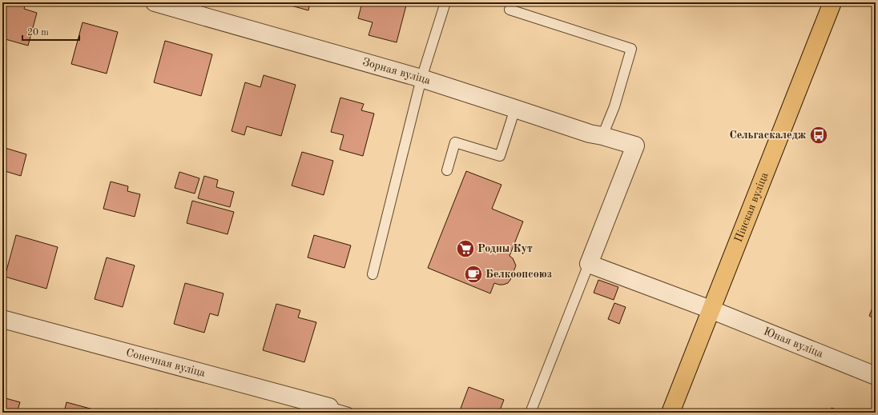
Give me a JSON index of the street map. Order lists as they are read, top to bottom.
{
  "streets": {
    "main road": ["Пінская вуліца"],
    "street": ["Зорная вуліца", "Юная вуліца", "Сонечная вуліца"]
  },
  "crossings": [
    ["Зорная вуліца", "Юная вуліца"],
    ["Пінская вуліца", "Юная вуліца"]
  ],
  "places": {
    "bus stop": ["Сельгаскаледж"],
    "supermarket": ["Родны Кут"],
    "cafe": ["Белкоопсоюз"]
  },
  "scale_bar": "20 m"
}
